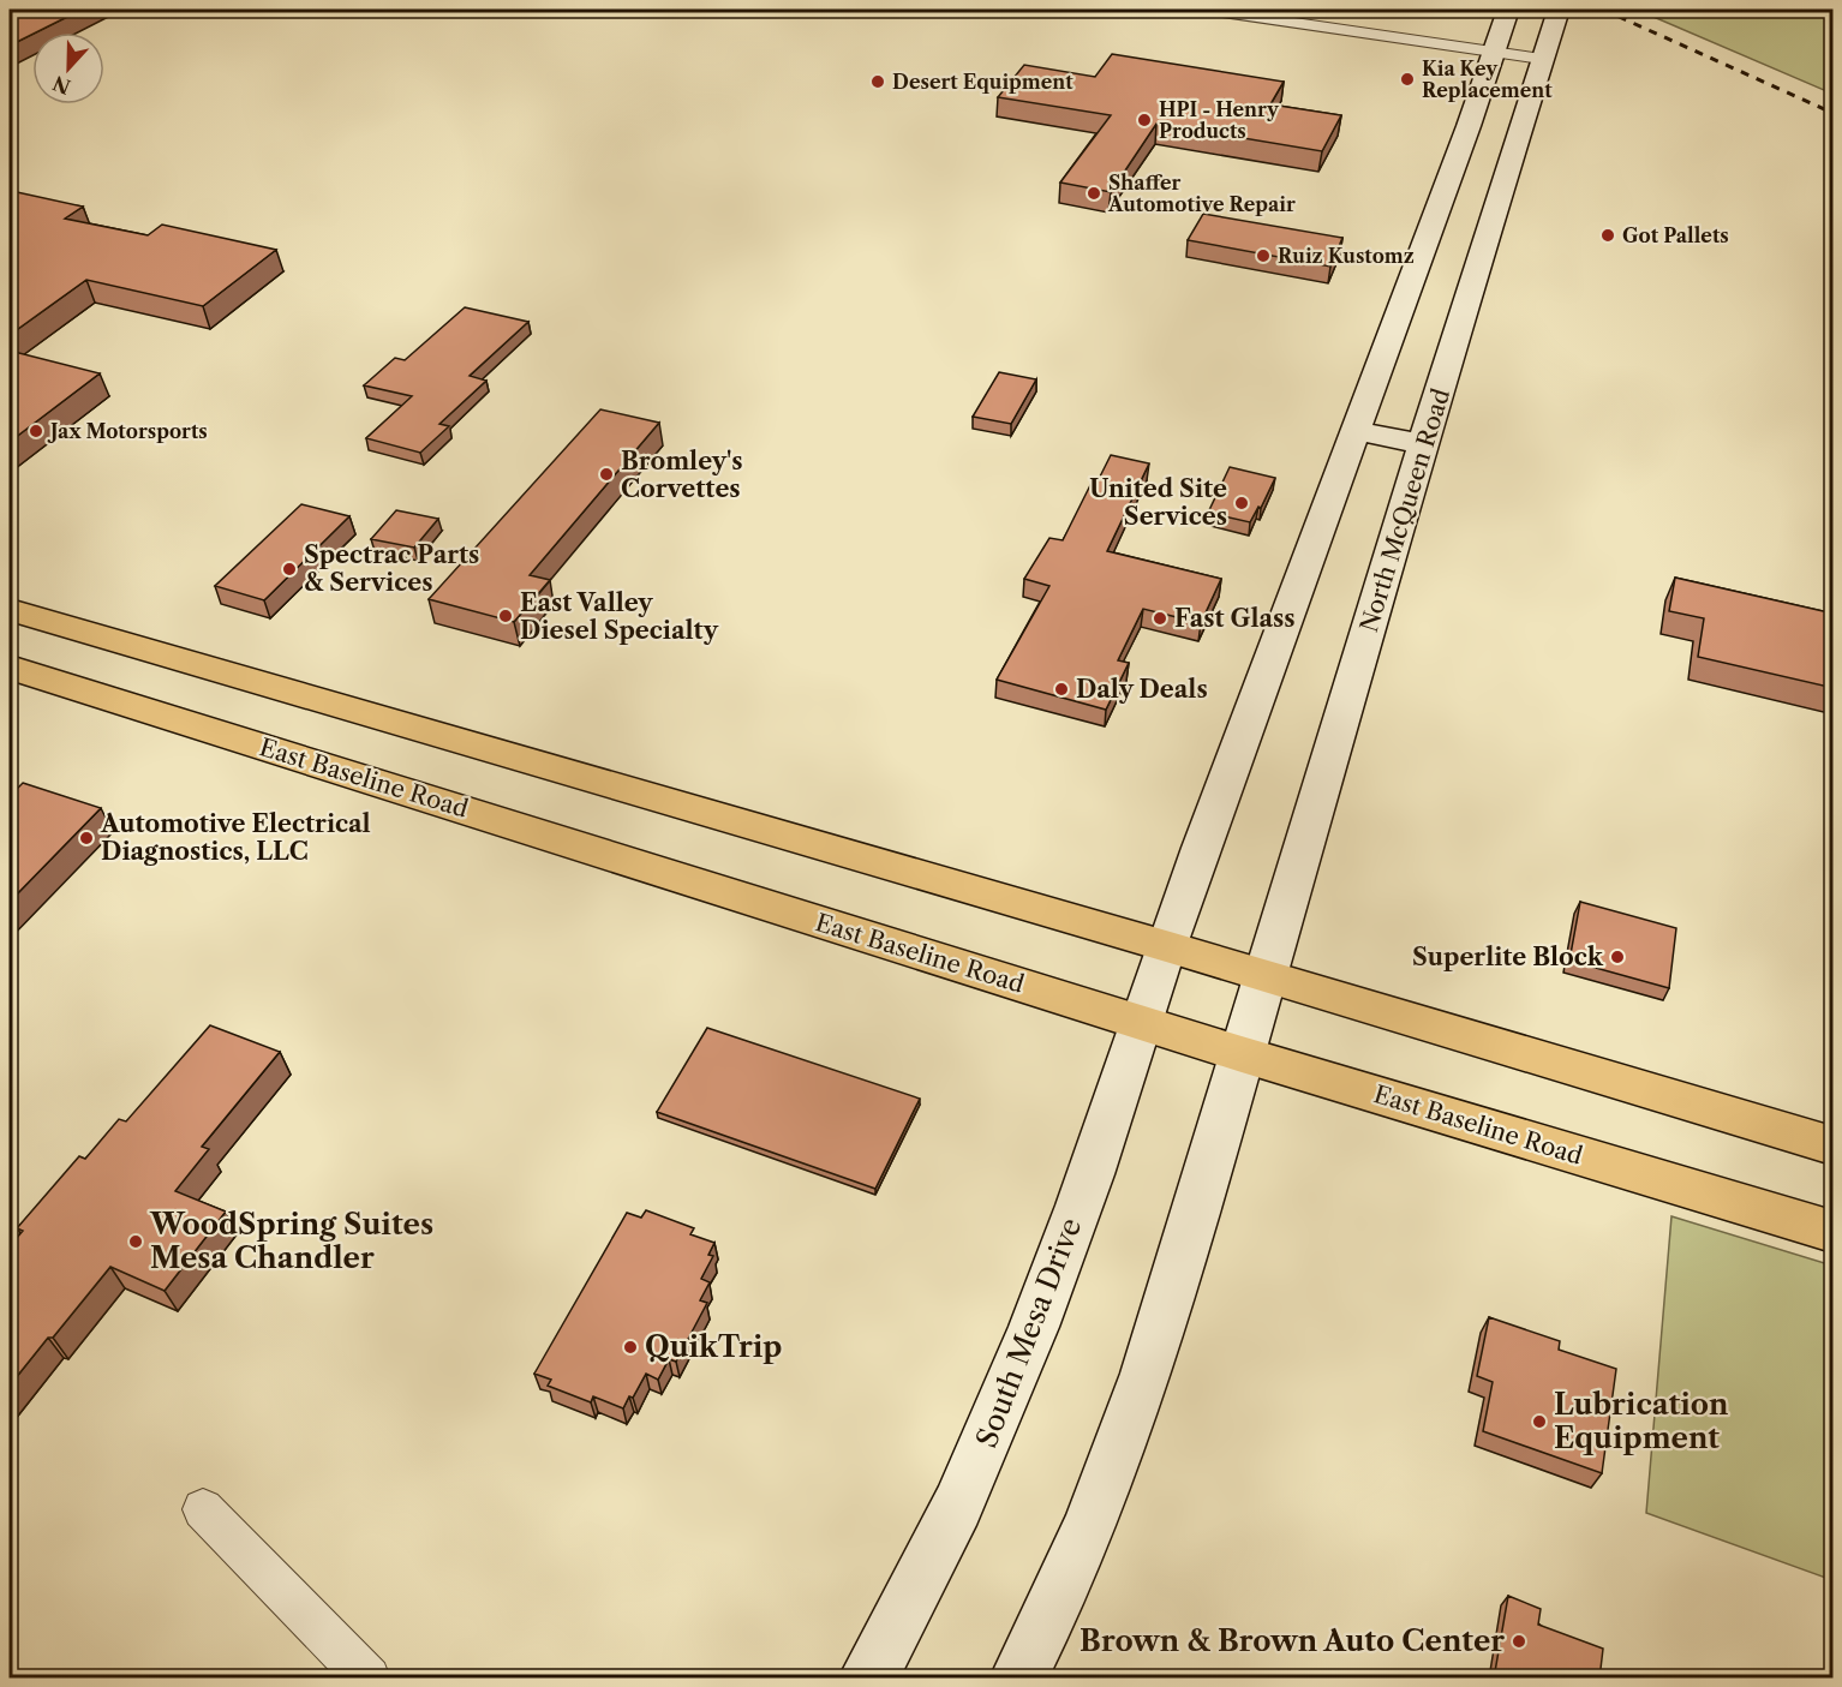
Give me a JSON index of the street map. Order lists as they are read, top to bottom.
{
  "streets": {
    "main road": ["North McQueen Road", "East Baseline Road", "South Mesa Drive"]
  },
  "crossings": [
    ["North McQueen Road", "East Baseline Road"],
    ["East Baseline Road", "South Mesa Drive"]
  ],
  "places": [
    "Kia Key Replacement",
    "Desert Equipment",
    "HPI - Henry Products",
    "Shaffer Automotive Repair",
    "Got Pallets",
    "Ruiz Kustomz",
    "Jax Motorsports",
    "Bromley's Corvettes",
    "United Site Services",
    "Spectrac Parts & Services",
    "East Valley Diesel Specialty",
    "Fast Glass",
    "Daly Deals",
    "Automotive Electrical Diagnostics, LLC",
    "Superlite Block",
    "WoodSpring Suites Mesa Chandler",
    "QuikTrip",
    "Lubrication Equipment",
    "Brown & Brown Auto Center"
  ],
  "north": "bottom"
}
